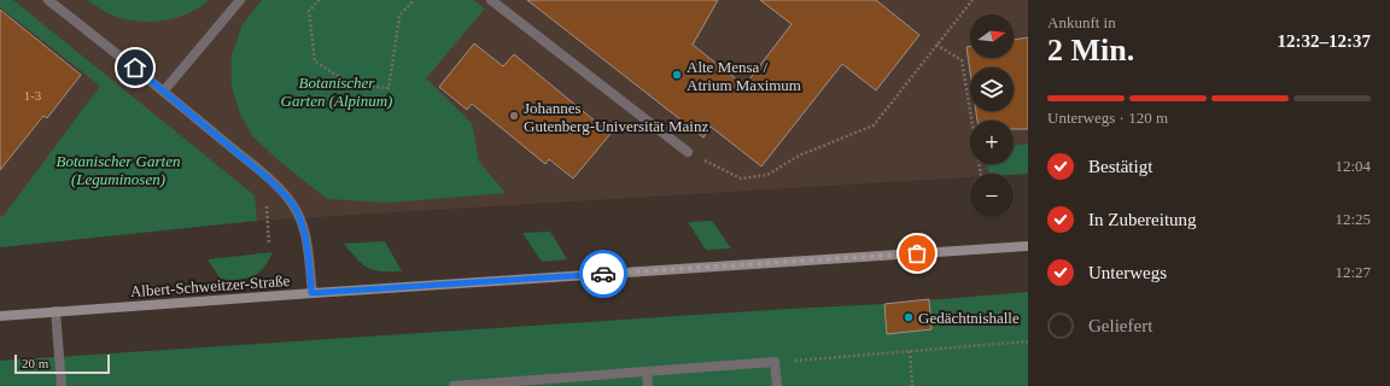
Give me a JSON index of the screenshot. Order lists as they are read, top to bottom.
{
  "streets": {
    "street": ["Albert-Schweitzer-Straße"]
  },
  "parks": ["Botanischer Garten (Alpinum)", "Botanischer Garten (Leguminosen)"],
  "places": ["Alte Mensa / Atrium Maximum", "Johannes Gutenberg-Universität Mainz", "Gedächtnishalle"],
  "house_numbers": ["1-3"],
  "scale_bar": "20 m",
  "north": "right",
  "page": {
    "heading": ["2 Min.", "Ankunft in", "12:32–12:37"],
    "map_buttons": ["+", "−"],
    "bar": "Unterwegs · 120 m",
    "list": [
      ["Bestätigt", "12:04"],
      ["In Zubereitung", "12:25"],
      ["Unterwegs", "12:27"],
      "Geliefert"
    ],
    "scale": "20 m"
  }
}
